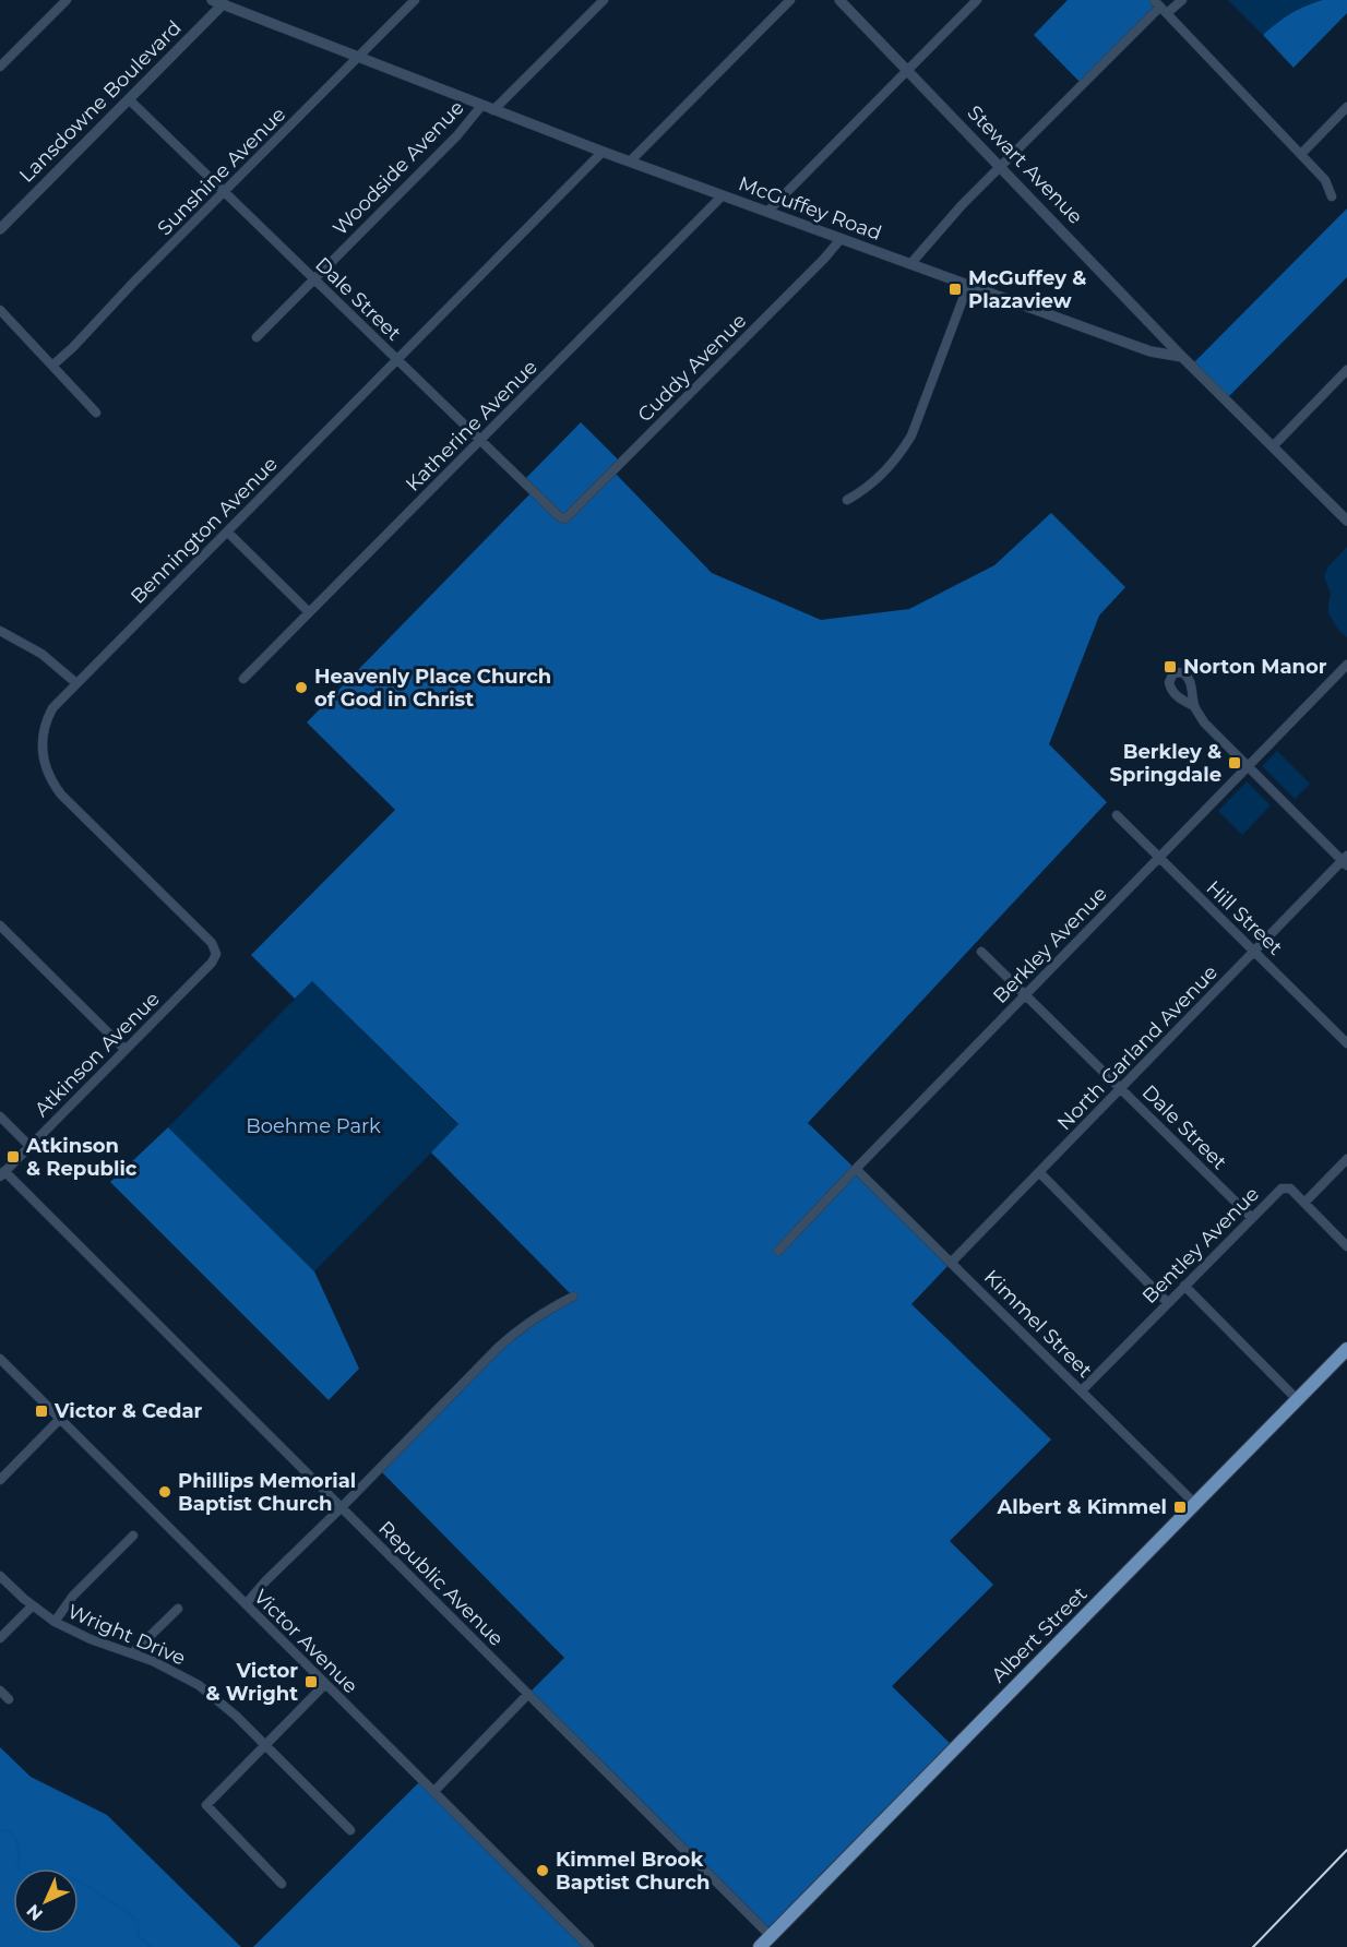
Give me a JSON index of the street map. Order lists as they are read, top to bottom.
{
  "streets": {
    "main road": ["Albert Street"],
    "street": [
      "Lansdowne Boulevard",
      "Stewart Avenue",
      "Woodside Avenue",
      "Sunshine Avenue",
      "McGuffey Road",
      "Dale Street",
      "Cuddy Avenue",
      "Katherine Avenue",
      "Bennington Avenue",
      "Hill Street",
      "Berkley Avenue",
      "North Garland Avenue",
      "Atkinson Avenue",
      "Bentley Avenue",
      "Kimmel Street",
      "Republic Avenue",
      "Wright Drive",
      "Victor Avenue"
    ]
  },
  "crossings": [
    ["Lansdowne Boulevard", "McGuffey Road"],
    ["Lansdowne Boulevard", "Dale Street"],
    ["Stewart Avenue", "McGuffey Road"],
    ["Woodside Avenue", "McGuffey Road"],
    ["Woodside Avenue", "Dale Street"],
    ["Sunshine Avenue", "McGuffey Road"],
    ["Sunshine Avenue", "Dale Street"],
    ["McGuffey Road", "Cuddy Avenue"],
    ["McGuffey Road", "Katherine Avenue"],
    ["McGuffey Road", "Bennington Avenue"],
    ["Dale Street", "Cuddy Avenue"],
    ["Dale Street", "Katherine Avenue"],
    ["Dale Street", "Bennington Avenue"],
    ["Dale Street", "Berkley Avenue"],
    ["Dale Street", "North Garland Avenue"],
    ["Dale Street", "Bentley Avenue"],
    ["Bennington Avenue", "Atkinson Avenue"],
    ["Hill Street", "Berkley Avenue"],
    ["Hill Street", "North Garland Avenue"],
    ["Berkley Avenue", "Kimmel Street"],
    ["North Garland Avenue", "Kimmel Street"],
    ["Atkinson Avenue", "Republic Avenue"],
    ["Bentley Avenue", "Kimmel Street"],
    ["Kimmel Street", "Albert Street"],
    ["Republic Avenue", "Albert Street"]
  ],
  "parks": ["Boehme Park"],
  "places": {
    "transit": [
      "McGuffey & Plazaview",
      "Norton Manor",
      "Berkley & Springdale",
      "Atkinson & Republic",
      "Victor & Cedar",
      "Albert & Kimmel",
      "Victor & Wright"
    ],
    "other": ["Heavenly Place Church of God in Christ", "Phillips Memorial Baptist Church", "Kimmel Brook Baptist Church"]
  },
  "north": "bottom left"
}
